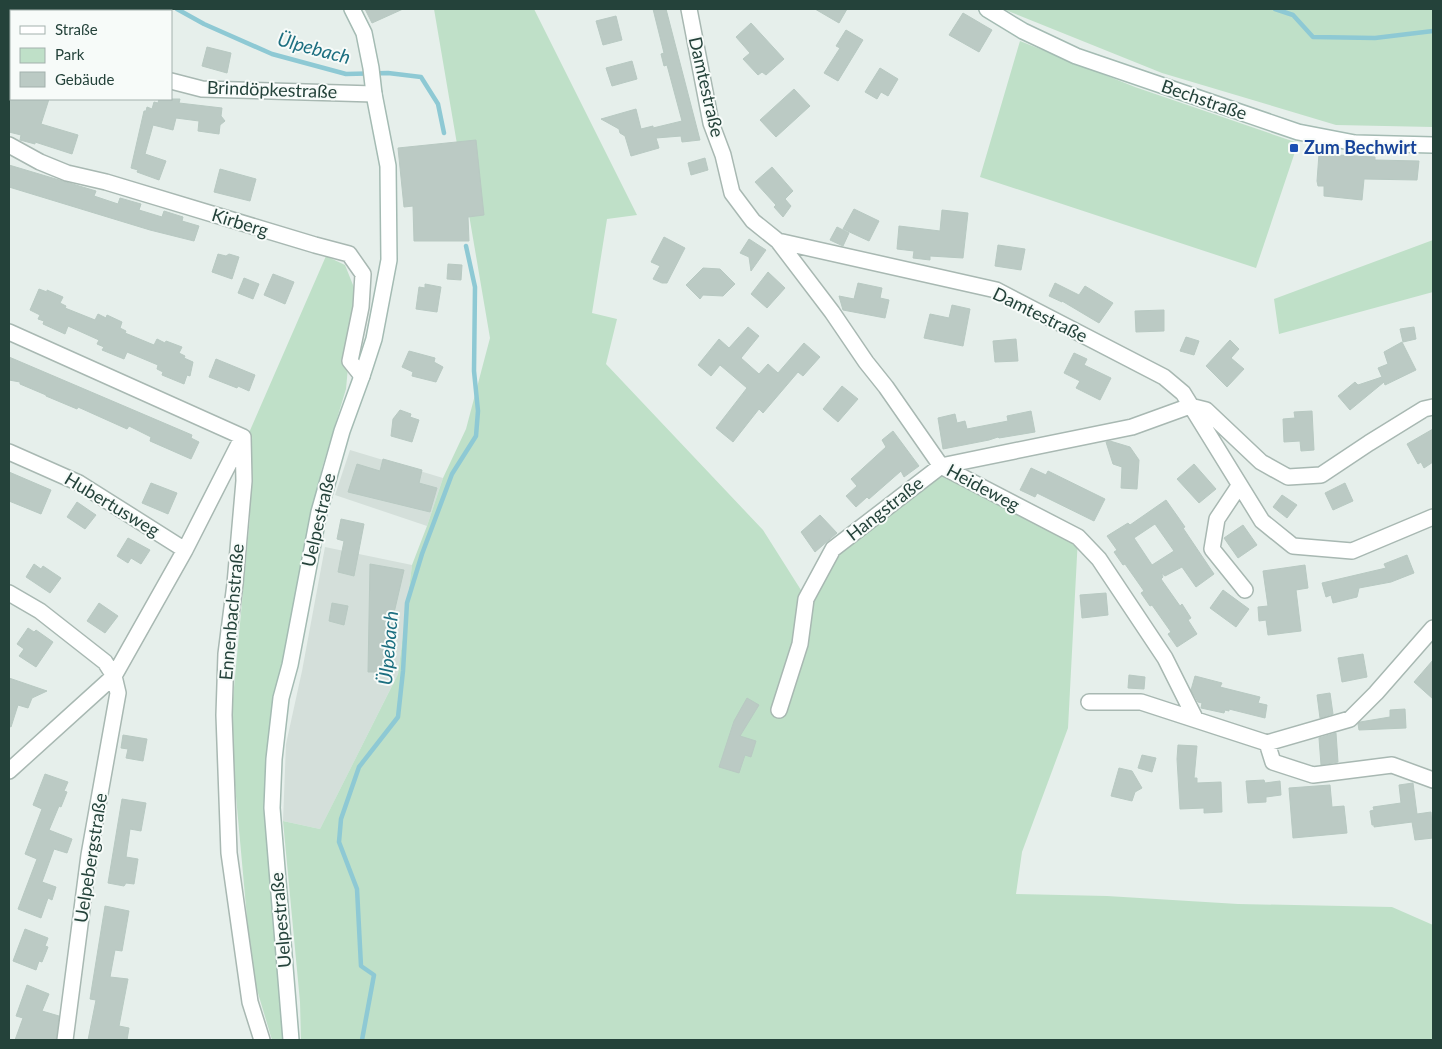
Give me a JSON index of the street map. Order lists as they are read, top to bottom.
{
  "streets": {
    "street": [
      "Damtestraße",
      "Brindöpkestraße",
      "Bechstraße",
      "Kirberg",
      "Heideweg",
      "Hubertusweg",
      "Hangstraße",
      "Uelpestraße",
      "Ennenbachstraße",
      "Uelpebergstraße"
    ]
  },
  "crossings": [
    ["Damtestraße", "Heideweg"],
    ["Damtestraße", "Hangstraße"],
    ["Brindöpkestraße", "Uelpestraße"],
    ["Kirberg", "Uelpestraße"],
    ["Heideweg", "Hangstraße"]
  ],
  "water": ["Ülpebach"],
  "places": {
    "transit": ["Zum Bechwirt"]
  },
  "legend": ["Straße", "Park", "Gebäude"]
}
